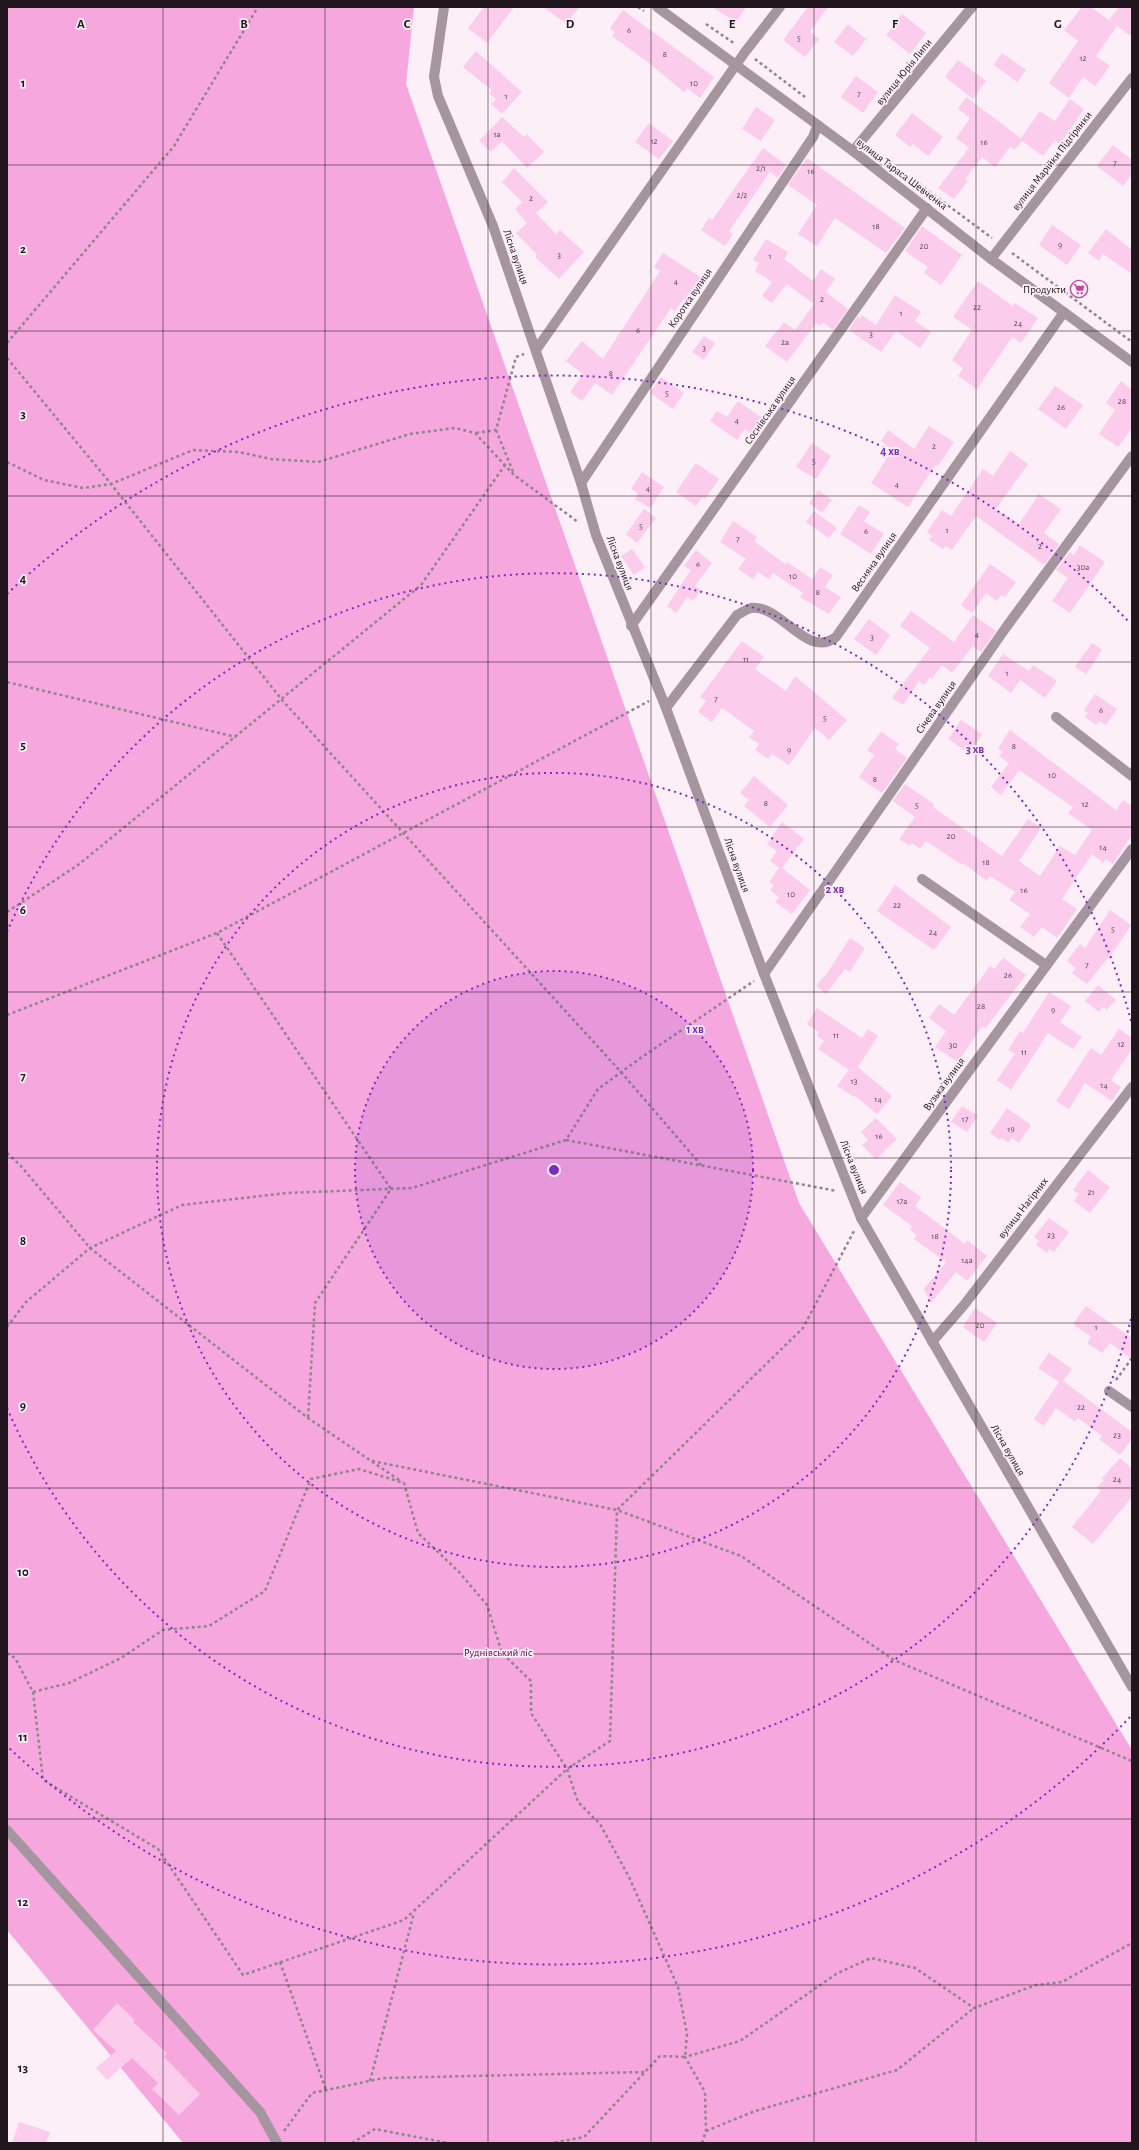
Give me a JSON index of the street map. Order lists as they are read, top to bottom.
{
  "streets": {
    "street": [
      "вулиця Юрія Липи",
      "вулиця Марійки Підгірянки",
      "вулиця Тараса Шевченка",
      "Лісна вулиця",
      "Коротка вулиця",
      "Соснівська вулиця",
      "Весняна вулиця",
      "Січева вулиця",
      "Вузька вулиця",
      "вулиця Нагірних"
    ]
  },
  "crossings": [
    ["вулиця Юрія Липи", "вулиця Тараса Шевченка"],
    ["вулиця Марійки Підгірянки", "вулиця Тараса Шевченка"],
    ["вулиця Тараса Шевченка", "Коротка вулиця"],
    ["вулиця Тараса Шевченка", "Соснівська вулиця"],
    ["вулиця Тараса Шевченка", "Весняна вулиця"],
    ["Лісна вулиця", "Коротка вулиця"],
    ["Лісна вулиця", "Соснівська вулиця"],
    ["Лісна вулиця", "Весняна вулиця"],
    ["Лісна вулиця", "Січева вулиця"],
    ["Лісна вулиця", "Вузька вулиця"],
    ["Лісна вулиця", "вулиця Нагірних"]
  ],
  "parks": ["Руднівський ліс"],
  "places": {
    "supermarket": ["Продукти"]
  },
  "house_numbers": [
    "6",
    "5",
    "8",
    "12",
    "10",
    "7",
    "1",
    "1а",
    "12",
    "16",
    "7",
    "2/1",
    "16",
    "2/2",
    "2",
    "18",
    "9",
    "20",
    "3",
    "1",
    "4",
    "2",
    "22",
    "1",
    "24",
    "6",
    "3",
    "2а",
    "3",
    "8",
    "5",
    "28",
    "26",
    "4",
    "2",
    "5",
    "4",
    "4",
    "5",
    "1",
    "6",
    "7",
    "2",
    "6",
    "30а",
    "10",
    "8",
    "4",
    "3",
    "11",
    "1",
    "7",
    "6",
    "5",
    "8",
    "9",
    "10",
    "8",
    "8",
    "12",
    "5",
    "20",
    "14",
    "18",
    "16",
    "10",
    "22",
    "5",
    "24",
    "7",
    "26",
    "28",
    "9",
    "11",
    "12",
    "30",
    "11",
    "13",
    "14",
    "14",
    "17",
    "19",
    "16",
    "21",
    "17а",
    "23",
    "18",
    "14а",
    "20",
    "1",
    "22",
    "23",
    "24"
  ],
  "grid": {
    "columns": [
      "A",
      "B",
      "C",
      "D",
      "E",
      "F",
      "G"
    ],
    "rows": [
      "1",
      "2",
      "3",
      "4",
      "5",
      "6",
      "7",
      "8",
      "9",
      "10",
      "11",
      "12",
      "13"
    ]
  },
  "rings": [
    "4 хв",
    "3 хв",
    "2 хв",
    "1 хв"
  ]
}
